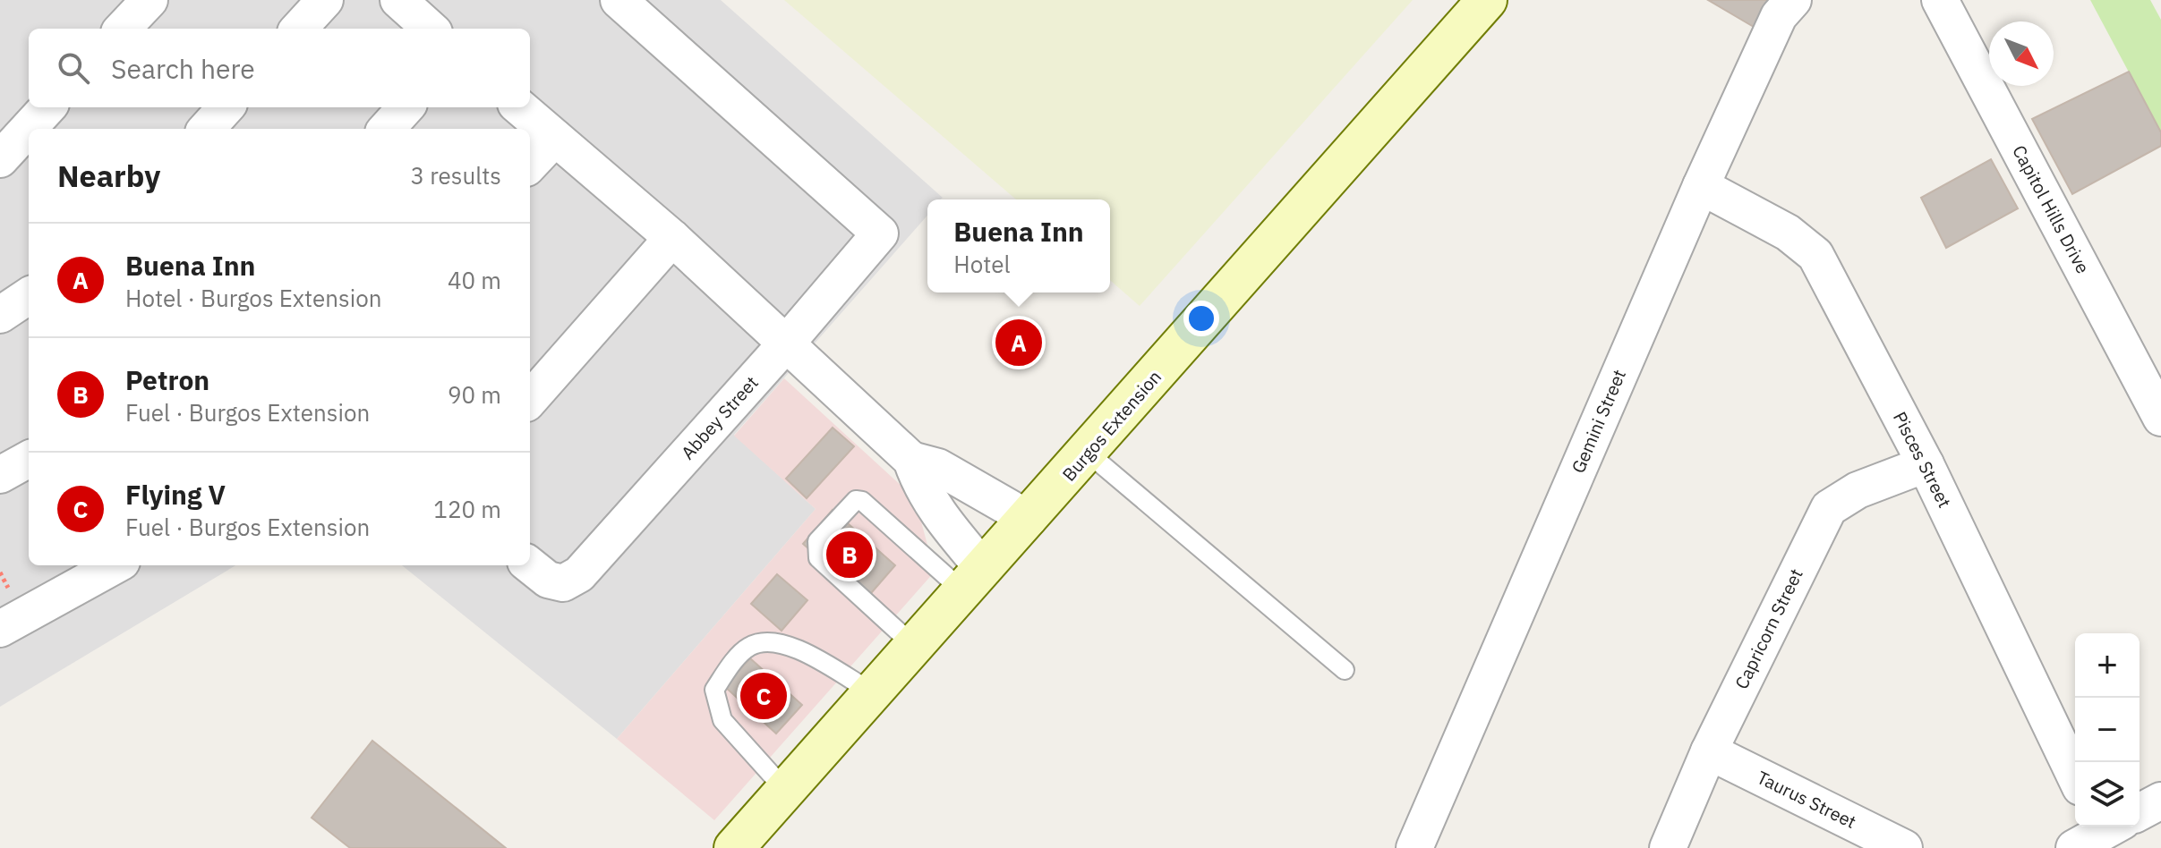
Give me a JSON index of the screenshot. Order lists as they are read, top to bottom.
{
  "streets": {
    "main road": ["Burgos Extension"],
    "street": [
      "Capitol Hills Drive",
      "Abbey Street",
      "Gemini Street",
      "Pisces Street",
      "Capricorn Street",
      "Taurus Street"
    ]
  },
  "crossings": [
    ["Gemini Street", "Pisces Street"],
    ["Pisces Street", "Capricorn Street"],
    ["Capricorn Street", "Taurus Street"]
  ],
  "north": "bottom right",
  "page": {
    "search": "Search here",
    "heading": ["Nearby", "3 results"],
    "popup": ["Buena Inn", "Hotel"],
    "list": [
      {
        "mark": "A",
        "name": "Buena Inn",
        "note": "Hotel · Burgos Extension",
        "value": "40 m"
      },
      {
        "mark": "B",
        "name": "Petron",
        "note": "Fuel · Burgos Extension",
        "value": "90 m"
      },
      {
        "mark": "C",
        "name": "Flying V",
        "note": "Fuel · Burgos Extension",
        "value": "120 m"
      }
    ],
    "pins": ["A", "B", "C"],
    "map_buttons": ["+", "−"]
  }
}
